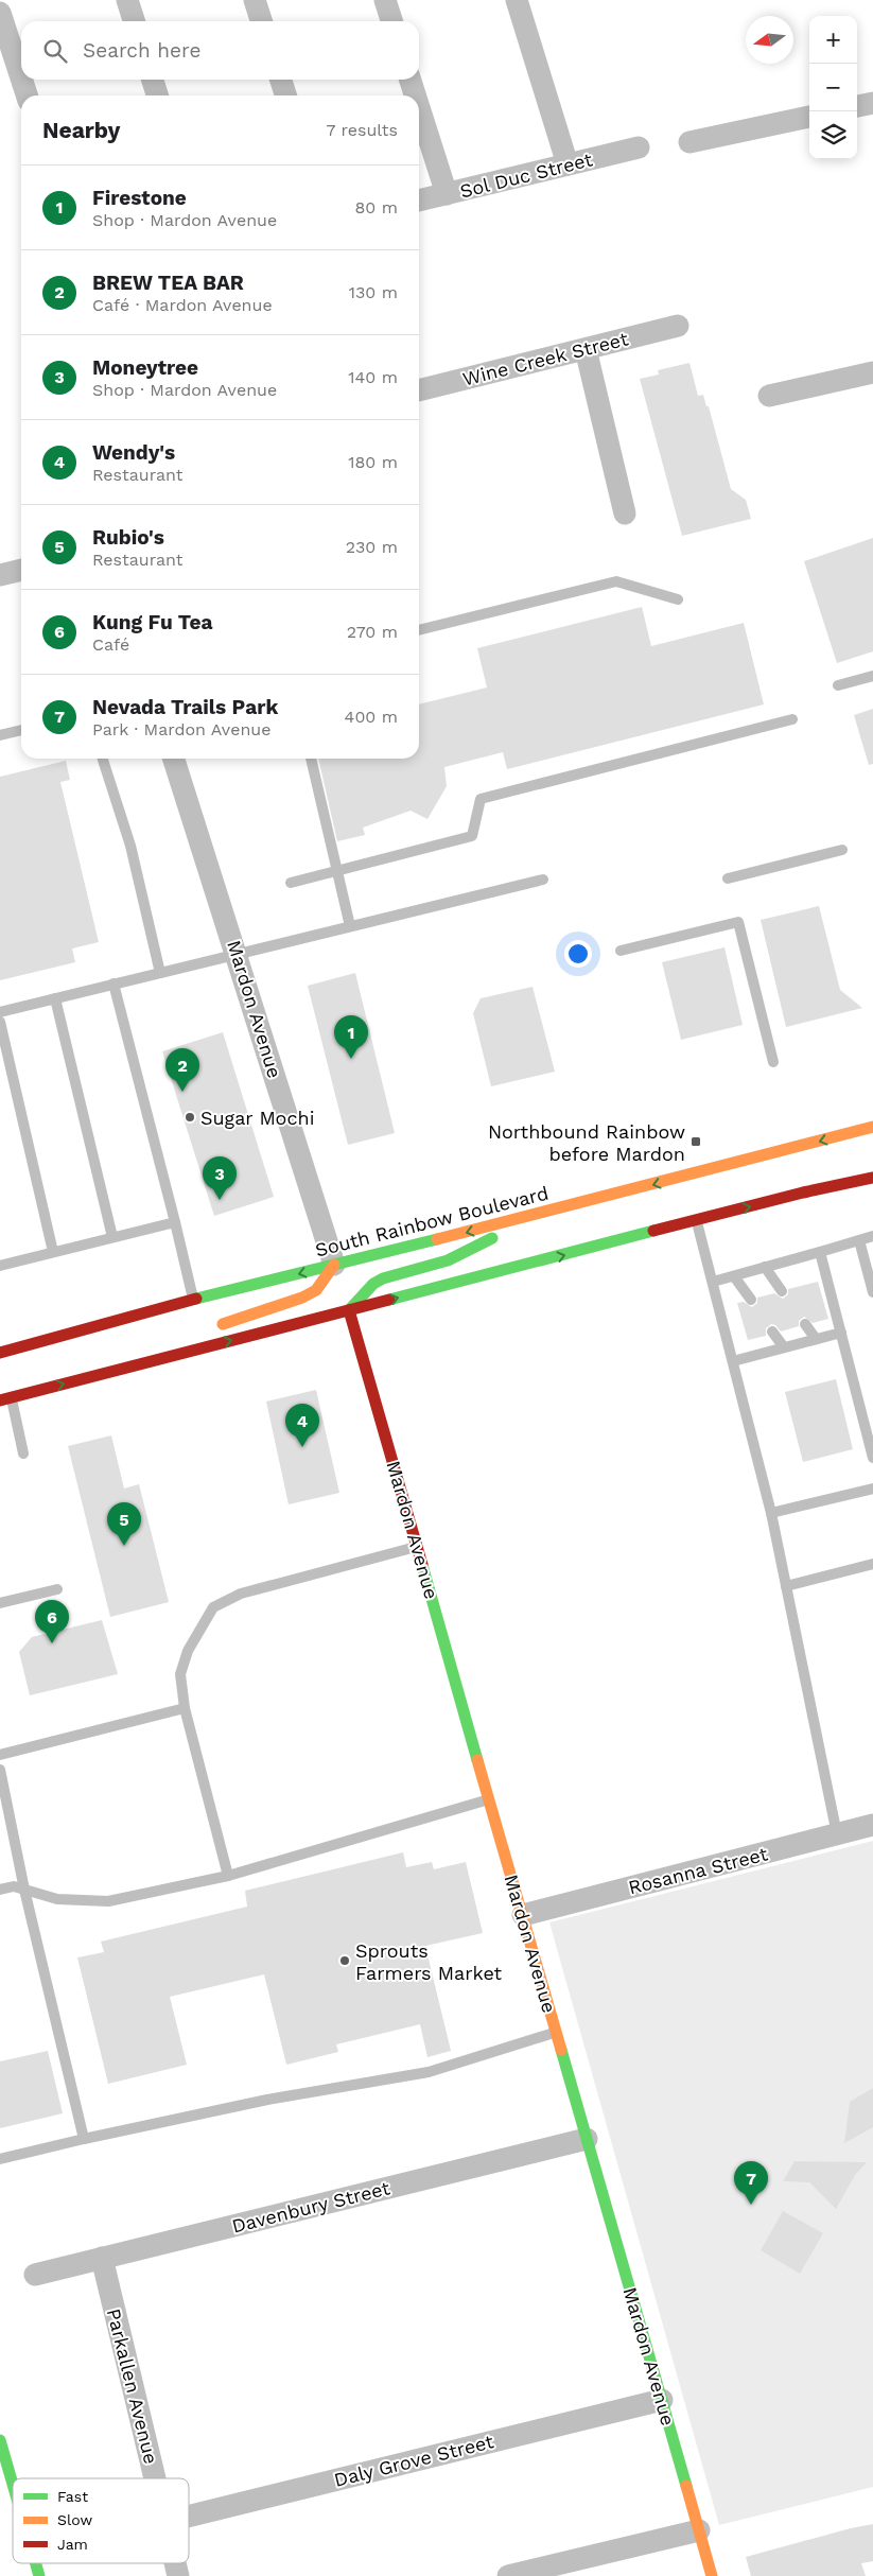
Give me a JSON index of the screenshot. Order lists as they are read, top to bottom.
{
  "streets": {
    "main road": ["Mardon Avenue", "South Rainbow Boulevard"],
    "street": [
      "Sol Duc Street",
      "Wine Creek Street",
      "Rosanna Street",
      "Davenbury Street",
      "Parkallen Avenue",
      "Daly Grove Street"
    ]
  },
  "crossings": [
    ["Mardon Avenue", "South Rainbow Boulevard"],
    ["Mardon Avenue", "Rosanna Street"],
    ["Mardon Avenue", "Davenbury Street"],
    ["Mardon Avenue", "Daly Grove Street"],
    ["Davenbury Street", "Parkallen Avenue"]
  ],
  "places": {
    "other": ["Sugar Mochi", "Sprouts Farmers Market"],
    "transit": ["Northbound Rainbow before Mardon"]
  },
  "legend": ["Fast", "Slow", "Jam"],
  "north": "left",
  "page": {
    "map_buttons": ["+", "−"],
    "search": "Search here",
    "heading": ["Nearby", "7 results"],
    "list": [
      {
        "mark": "1",
        "name": "Firestone",
        "note": "Shop · Mardon Avenue",
        "value": "80 m"
      },
      {
        "mark": "2",
        "name": "BREW TEA BAR",
        "note": "Café · Mardon Avenue",
        "value": "130 m"
      },
      {
        "mark": "3",
        "name": "Moneytree",
        "note": "Shop · Mardon Avenue",
        "value": "140 m"
      },
      {
        "mark": "4",
        "name": "Wendy's",
        "note": "Restaurant",
        "value": "180 m"
      },
      {
        "mark": "5",
        "name": "Rubio's",
        "note": "Restaurant",
        "value": "230 m"
      },
      {
        "mark": "6",
        "name": "Kung Fu Tea",
        "note": "Café",
        "value": "270 m"
      },
      {
        "mark": "7",
        "name": "Nevada Trails Park",
        "note": "Park · Mardon Avenue",
        "value": "400 m"
      }
    ],
    "pins": [
      "1",
      "2",
      "3",
      "4",
      "5",
      "6",
      "7"
    ]
  }
}
